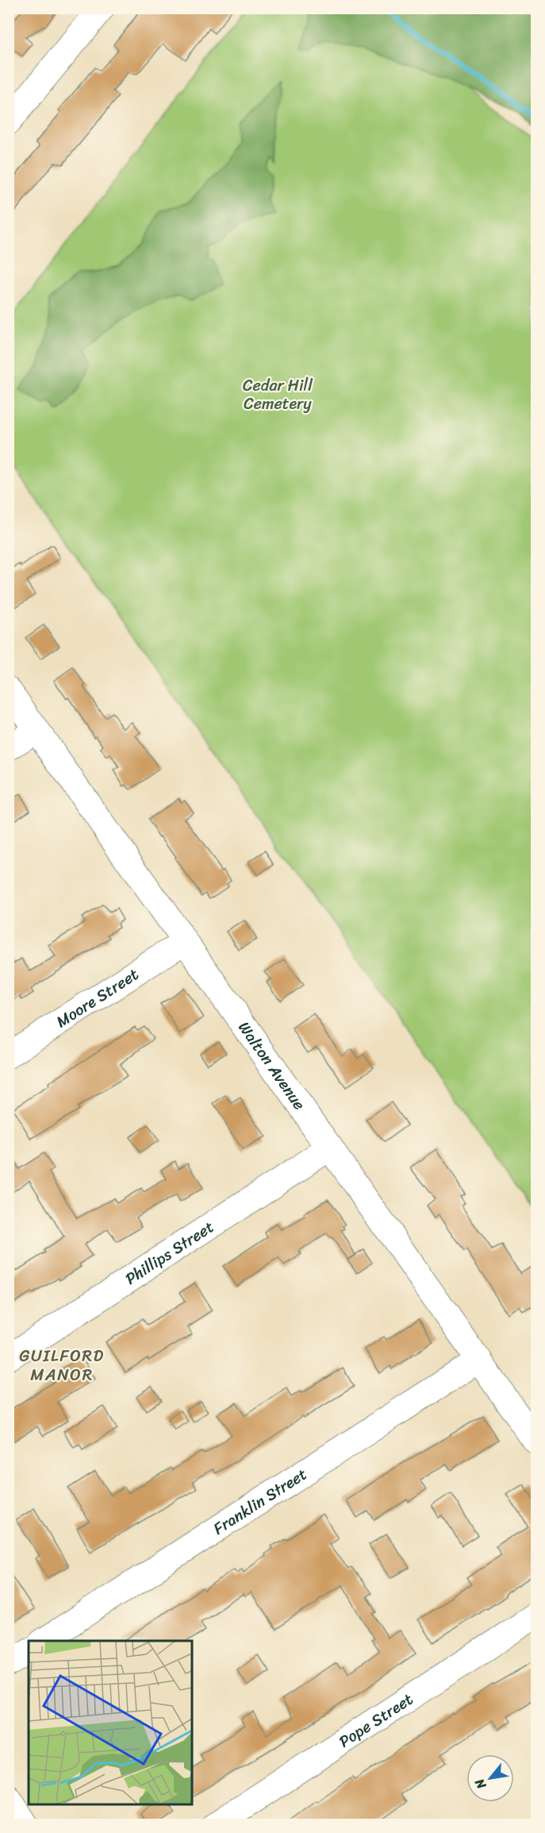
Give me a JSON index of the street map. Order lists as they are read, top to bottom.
{
  "streets": {
    "street": [
      "Moore Street",
      "Walton Avenue",
      "Phillips Street",
      "Franklin Street",
      "Pope Street"
    ]
  },
  "crossings": [
    ["Moore Street", "Walton Avenue"],
    ["Walton Avenue", "Phillips Street"],
    ["Walton Avenue", "Franklin Street"]
  ],
  "districts": ["GUILFORD MANOR"],
  "parks": ["Cedar Hill Cemetery"],
  "north": "bottom left"
}
